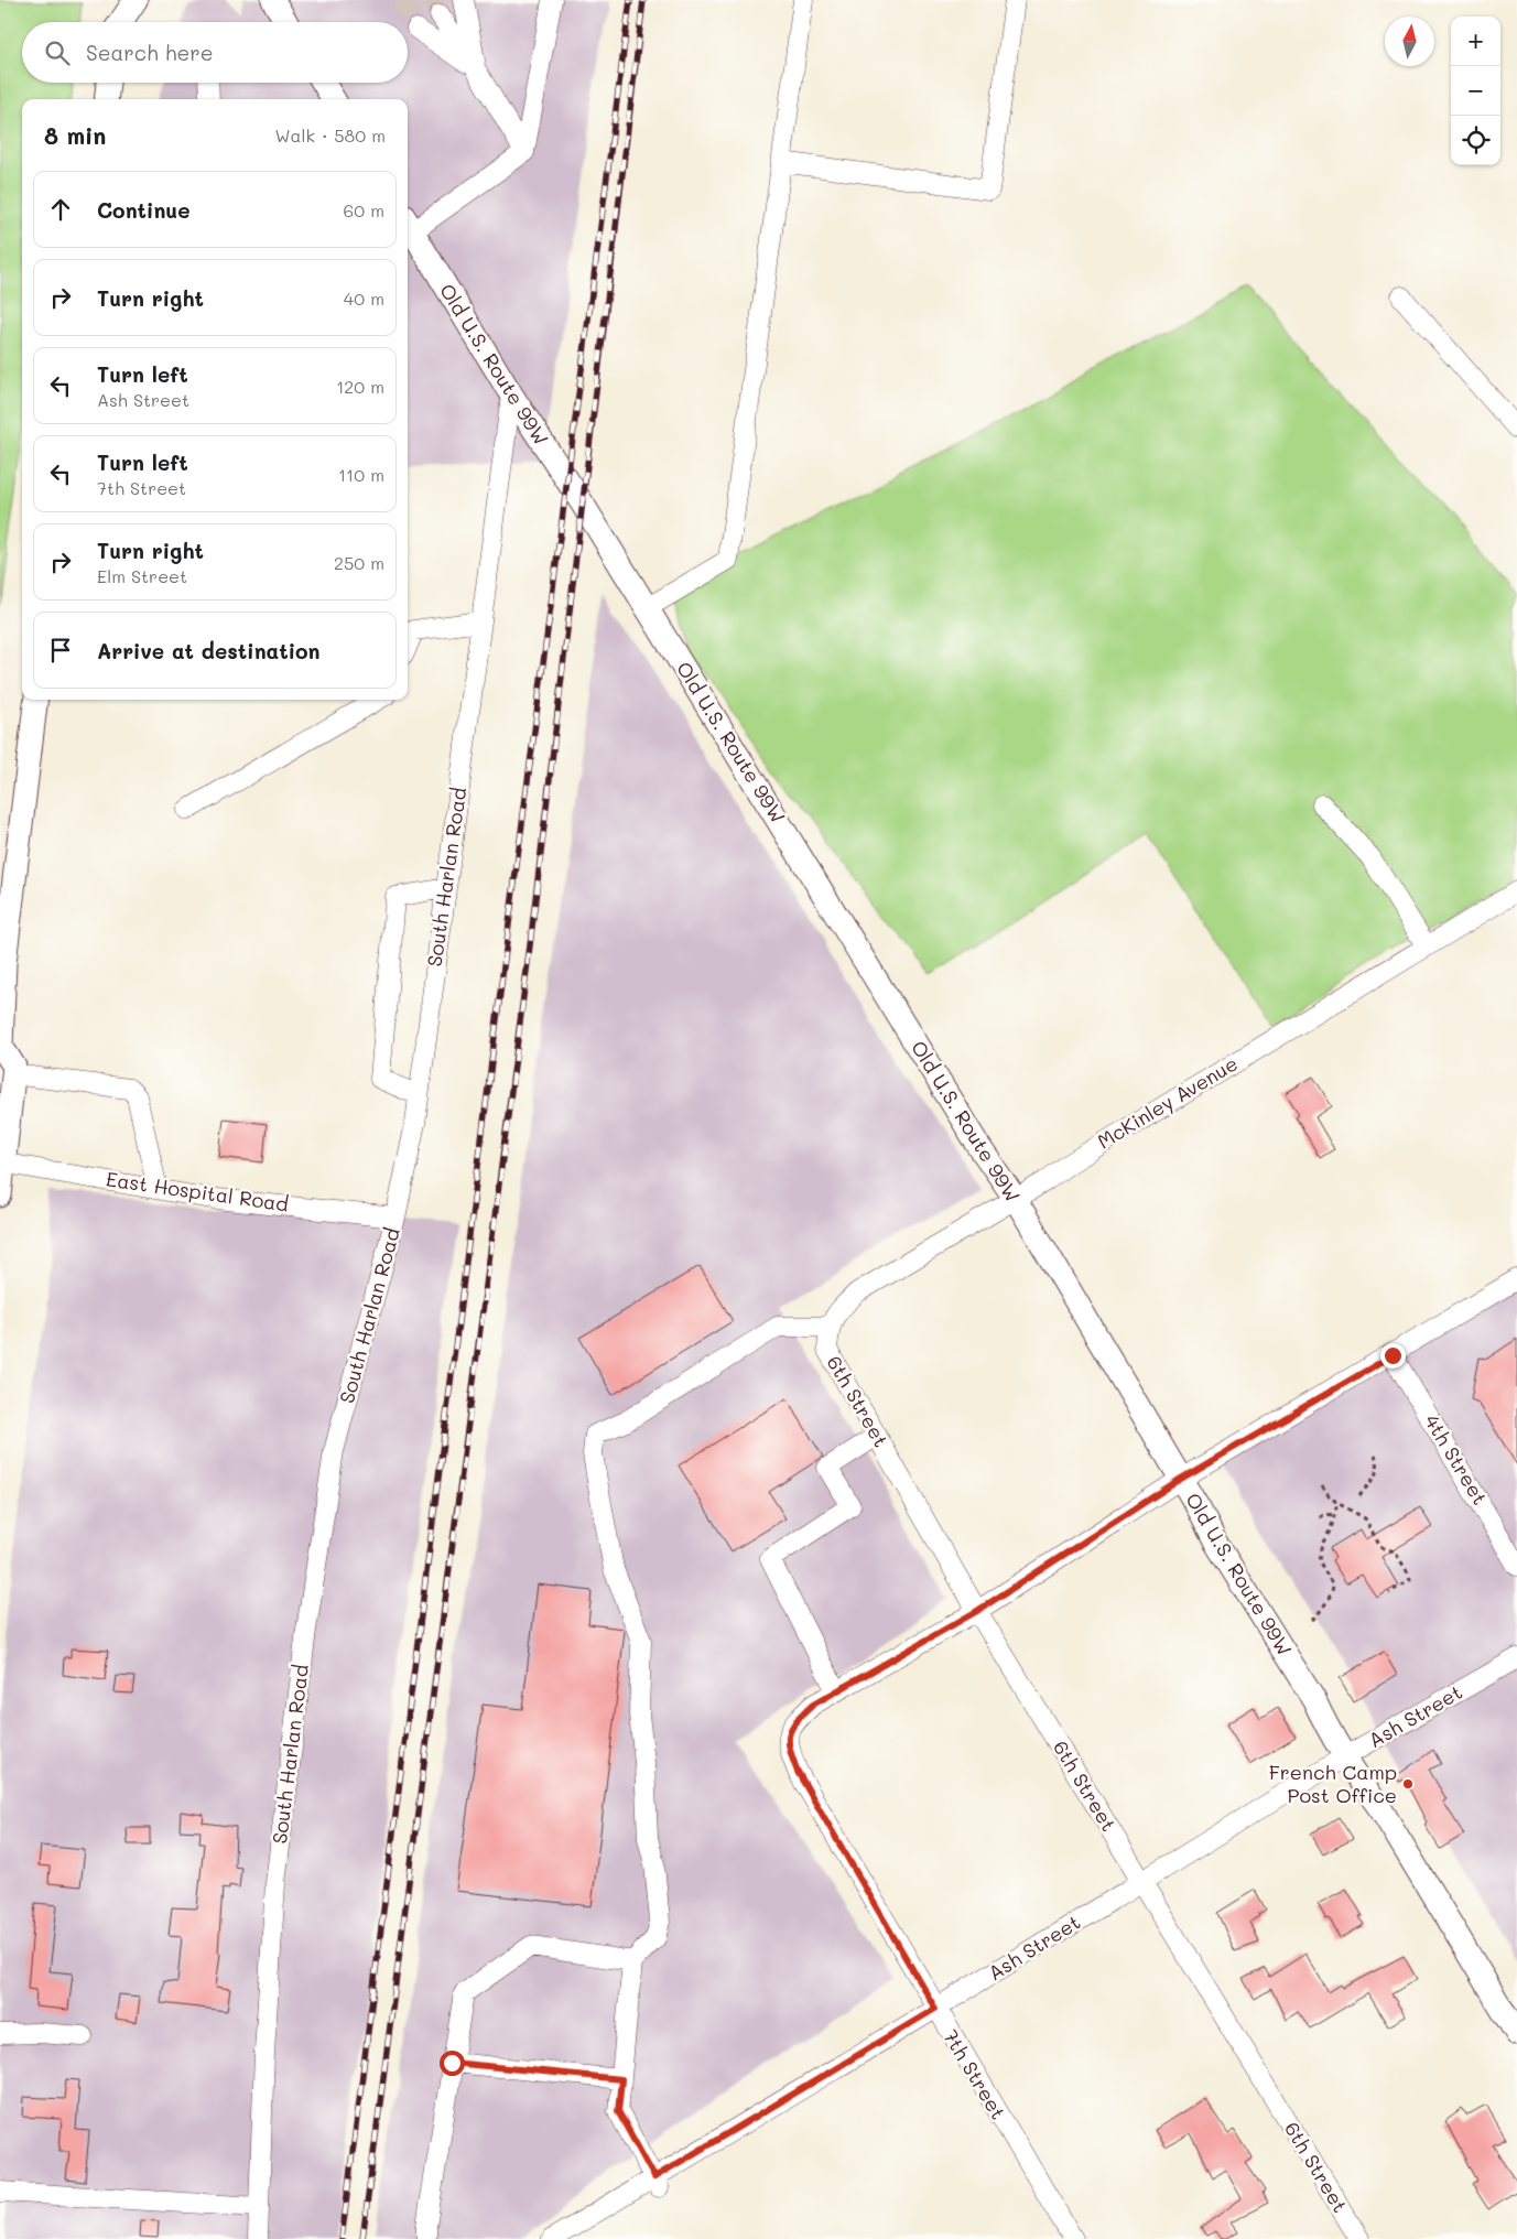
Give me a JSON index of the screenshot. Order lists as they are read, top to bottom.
{
  "streets": {
    "main road": ["Old U.S. Route 99W"],
    "street": [
      "South Harlan Road",
      "McKinley Avenue",
      "East Hospital Road",
      "6th Street",
      "4th Street",
      "Ash Street",
      "7th Street"
    ]
  },
  "crossings": [
    ["Old U.S. Route 99W", "South Harlan Road"],
    ["Old U.S. Route 99W", "McKinley Avenue"],
    ["Old U.S. Route 99W", "Ash Street"],
    ["South Harlan Road", "East Hospital Road"],
    ["McKinley Avenue", "6th Street"],
    ["6th Street", "Ash Street"],
    ["Ash Street", "7th Street"]
  ],
  "places": ["French Camp Post Office"],
  "north": "top",
  "page": {
    "map_buttons": ["+", "−"],
    "search": "Search here",
    "heading": ["8 min", "Walk · 580 m"],
    "list": [
      ["Continue", "60 m"],
      ["Turn right", "40 m"],
      ["Turn left", "Ash Street", "120 m"],
      ["Turn left", "7th Street", "110 m"],
      ["Turn right", "Elm Street", "250 m"],
      "Arrive at destination"
    ]
  }
}
